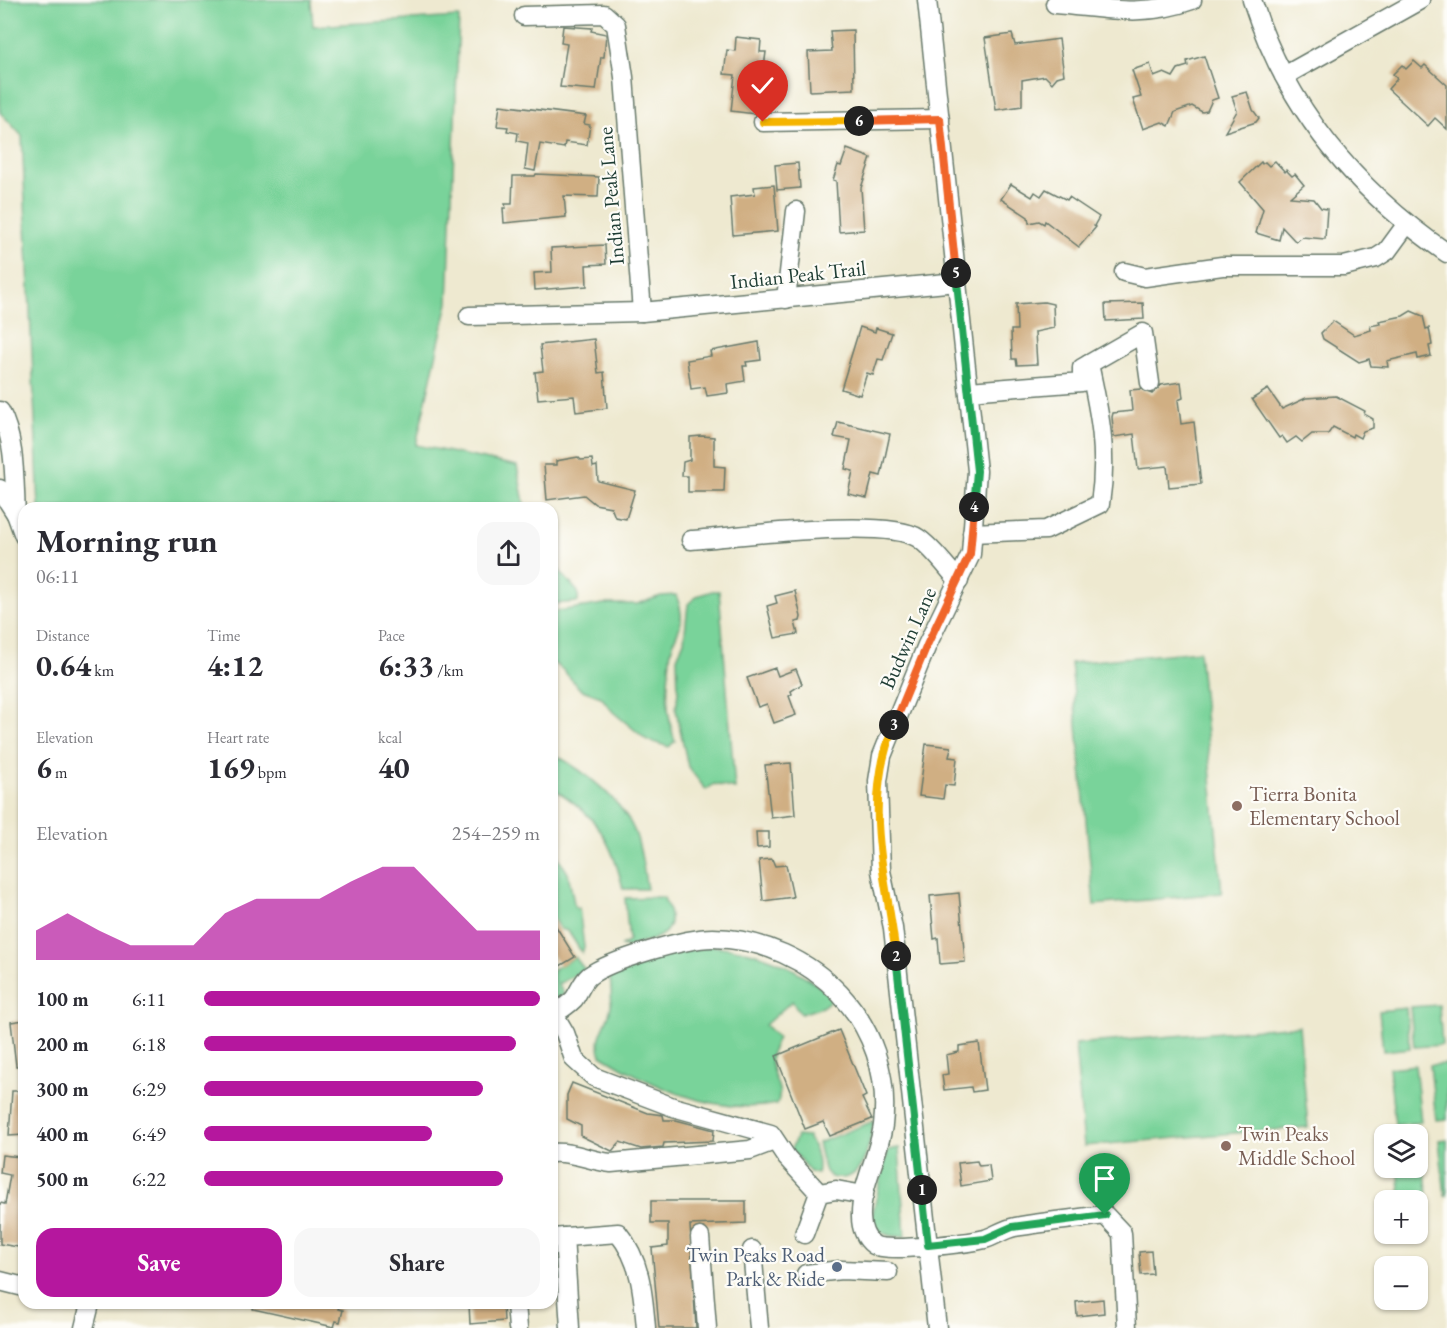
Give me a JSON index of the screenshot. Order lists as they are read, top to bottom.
{
  "streets": {
    "street": ["Indian Peak Lane", "Indian Peak Trail", "Budwin Lane"]
  },
  "crossings": [
    ["Indian Peak Lane", "Indian Peak Trail"],
    ["Indian Peak Trail", "Budwin Lane"]
  ],
  "places": ["Tierra Bonita Elementary School", "Twin Peaks Middle School", "Twin Peaks Road Park & Ride"],
  "page": {
    "pins": [
      "6",
      "5",
      "4",
      "3",
      "2",
      "1"
    ],
    "heading": ["Morning run", "06:11"],
    "stats": [
      ["Distance", "0.64 km"],
      ["Time", "4:12"],
      ["Pace", "6:33 /km"],
      ["Elevation", "6 m"],
      ["Heart rate", "169 bpm"],
      ["kcal", "40"]
    ],
    "chart": ["Elevation", "254–259 m"],
    "list": [
      {
        "name": "100 m",
        "note": "6:11"
      },
      {
        "name": "200 m",
        "note": "6:18"
      },
      {
        "name": "300 m",
        "note": "6:29"
      },
      {
        "name": "400 m",
        "note": "6:49"
      },
      {
        "name": "500 m",
        "note": "6:22"
      }
    ],
    "map_buttons": ["+", "−"],
    "buttons": ["Save", "Share"]
  }
}
